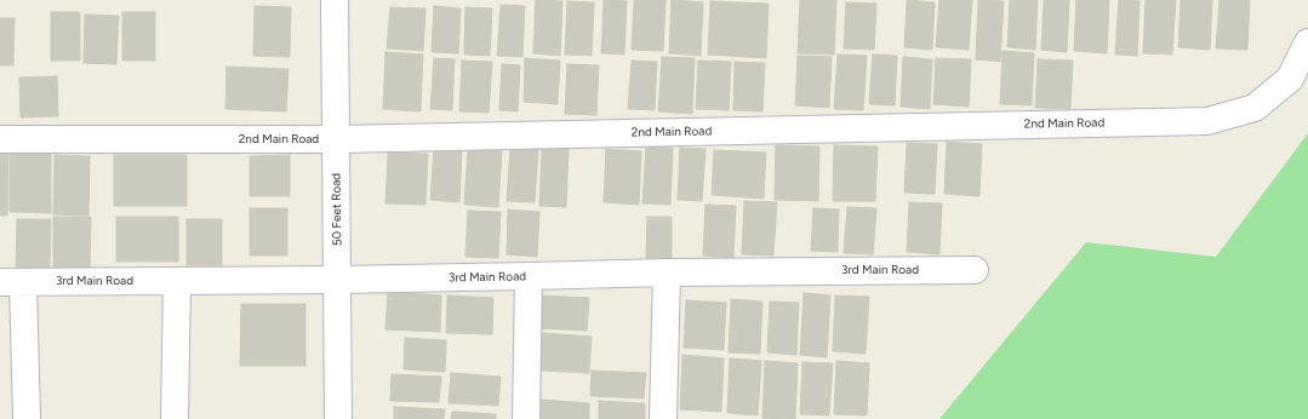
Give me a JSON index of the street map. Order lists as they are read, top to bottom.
{
  "streets": {
    "street": ["2nd Main Road", "50 Feet Road", "3rd Main Road"]
  },
  "crossings": [
    ["2nd Main Road", "50 Feet Road"],
    ["50 Feet Road", "3rd Main Road"]
  ]
}
